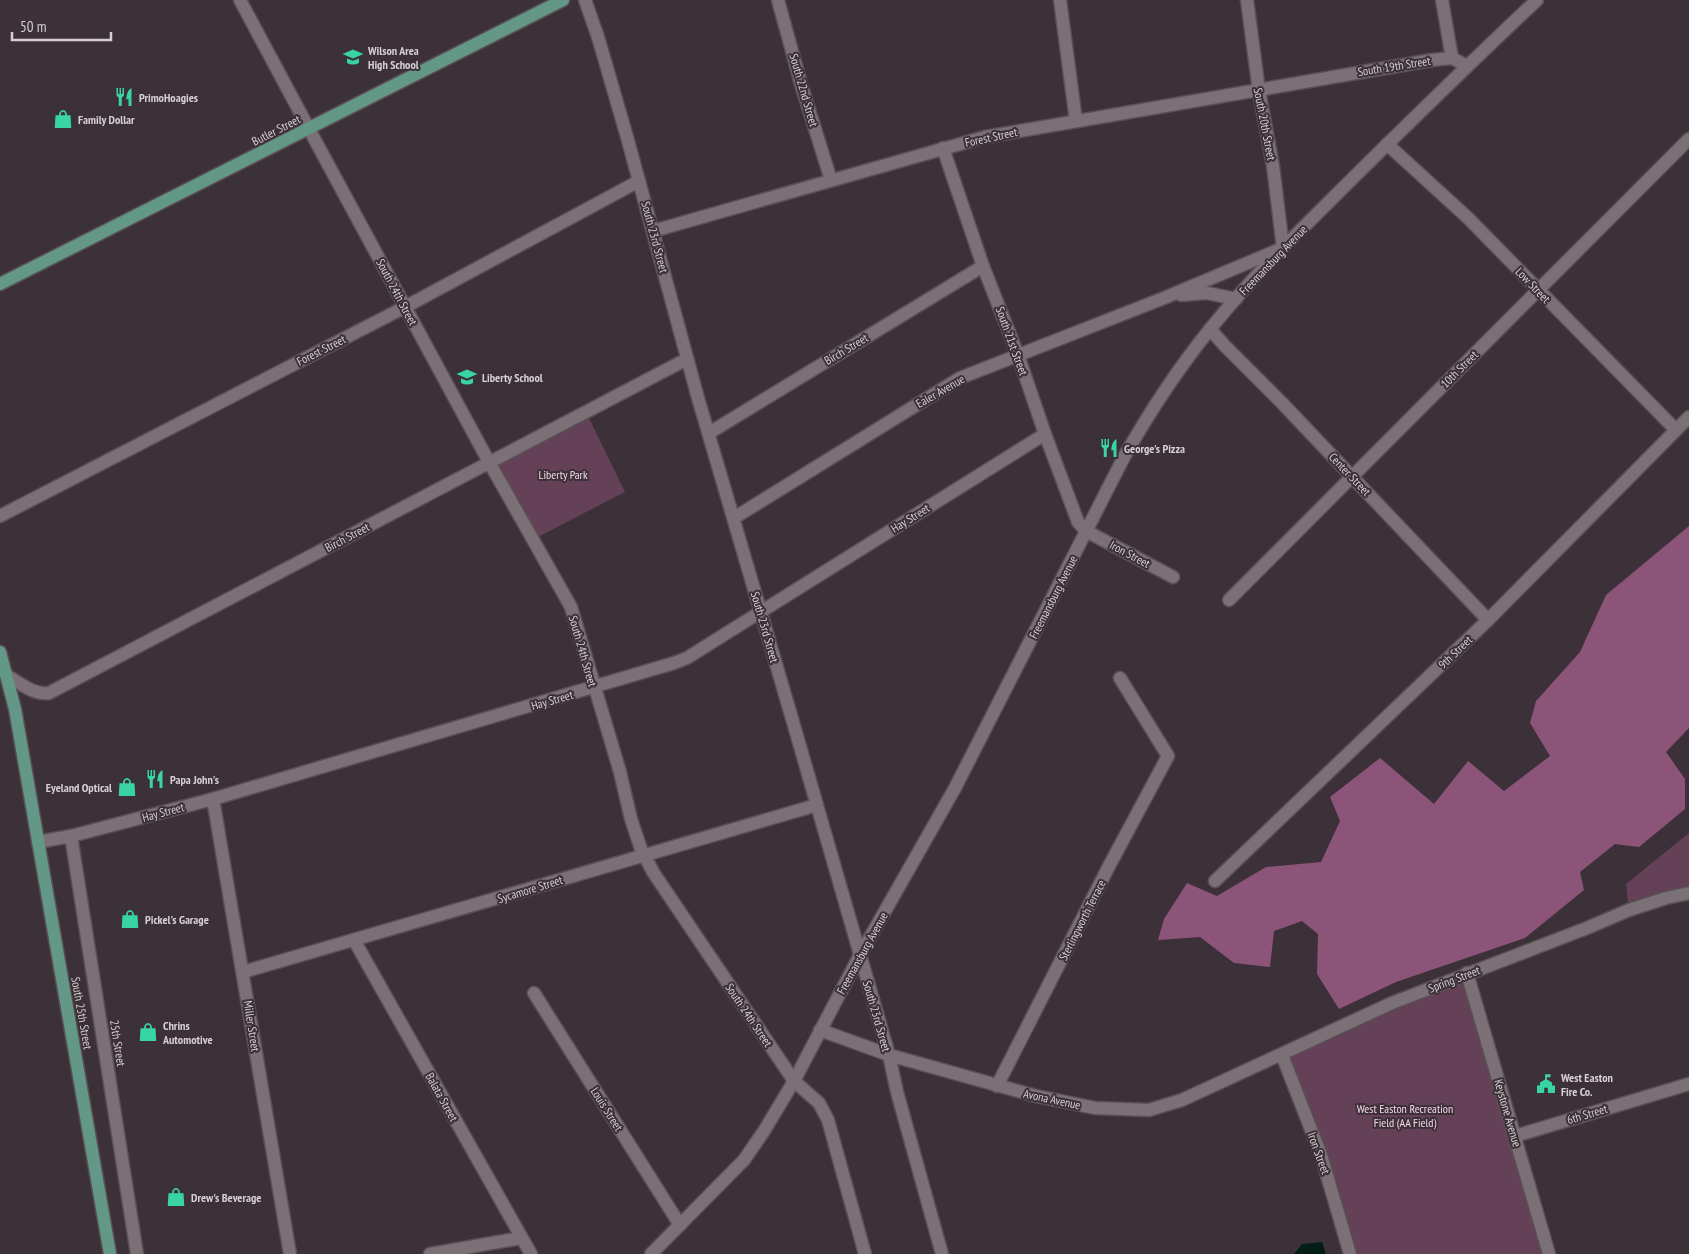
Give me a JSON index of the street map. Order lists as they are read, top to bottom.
{
  "streets": {
    "main road": ["Butler Street", "South 25th Street"],
    "street": [
      "South 19th Street",
      "South 22nd Street",
      "South 20th Street",
      "Forest Street",
      "South 23rd Street",
      "Freemansburg Avenue",
      "Low Street",
      "South 24th Street",
      "South 21st Street",
      "Birch Street",
      "10th Street",
      "Ealer Avenue",
      "Center Street",
      "Hay Street",
      "Iron Street",
      "9th Street",
      "Sycamore Street",
      "Sterlingworth Terrace",
      "Spring Street",
      "Miller Street",
      "25th Street",
      "Balata Street",
      "Avona Avenue",
      "Louis Street",
      "Keystone Avenue",
      "6th Street"
    ]
  },
  "crossings": [
    ["South 19th Street", "Forest Street"],
    ["South 22nd Street", "Forest Street"],
    ["South 20th Street", "Forest Street"],
    ["South 20th Street", "Freemansburg Avenue"],
    ["South 20th Street", "Ealer Avenue"],
    ["Butler Street", "South 24th Street"],
    ["Forest Street", "South 23rd Street"],
    ["Forest Street", "South 24th Street"],
    ["Forest Street", "South 21st Street"],
    ["South 23rd Street", "Freemansburg Avenue"],
    ["South 23rd Street", "Birch Street"],
    ["South 23rd Street", "Ealer Avenue"],
    ["South 23rd Street", "Hay Street"],
    ["South 23rd Street", "Sycamore Street"],
    ["South 23rd Street", "Avona Avenue"],
    ["Freemansburg Avenue", "Low Street"],
    ["Freemansburg Avenue", "South 24th Street"],
    ["Freemansburg Avenue", "South 21st Street"],
    ["Freemansburg Avenue", "Ealer Avenue"],
    ["Freemansburg Avenue", "Center Street"],
    ["Freemansburg Avenue", "Iron Street"],
    ["Freemansburg Avenue", "Avona Avenue"],
    ["Freemansburg Avenue", "Louis Street"],
    ["Low Street", "10th Street"],
    ["Low Street", "9th Street"],
    ["South 24th Street", "Birch Street"],
    ["South 24th Street", "Hay Street"],
    ["South 24th Street", "Sycamore Street"],
    ["South 21st Street", "Birch Street"],
    ["South 21st Street", "Ealer Avenue"],
    ["South 21st Street", "Hay Street"],
    ["South 21st Street", "Iron Street"],
    ["Birch Street", "South 25th Street"],
    ["10th Street", "Center Street"],
    ["Center Street", "9th Street"],
    ["Hay Street", "South 25th Street"],
    ["Hay Street", "Miller Street"],
    ["Hay Street", "25th Street"],
    ["Iron Street", "Spring Street"],
    ["Iron Street", "Avona Avenue"],
    ["Sycamore Street", "Miller Street"],
    ["Sycamore Street", "Balata Street"],
    ["Sterlingworth Terrace", "Avona Avenue"],
    ["Spring Street", "Avona Avenue"],
    ["Spring Street", "Keystone Avenue"],
    ["Keystone Avenue", "6th Street"]
  ],
  "parks": ["Liberty Park", "West Easton Recreation Field (AA Field)"],
  "places": {
    "school or university": ["Wilson Area High School", "Liberty School"],
    "restaurant": ["PrimoHoagies", "George's Pizza", "Papa John's"],
    "shop": [
      "Family Dollar",
      "Eyeland Optical",
      "Pickel's Garage",
      "Chrins Automotive",
      "Drew's Beverage"
    ],
    "public building": ["West Easton Fire Co."]
  },
  "scale_bar": "50 m"
}
